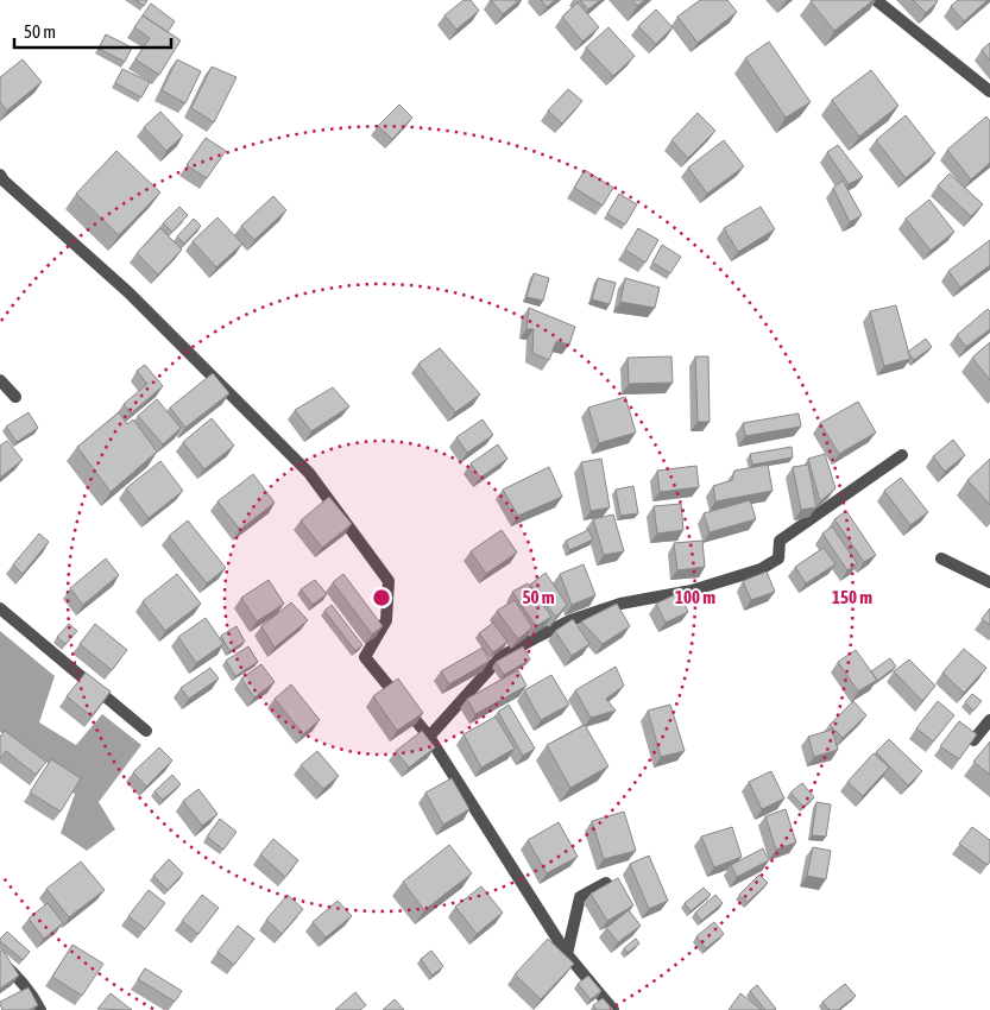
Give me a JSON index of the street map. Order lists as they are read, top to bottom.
{
  "scale_bar": "50 m",
  "rings": ["50 m", "100 m", "150 m"]
}
